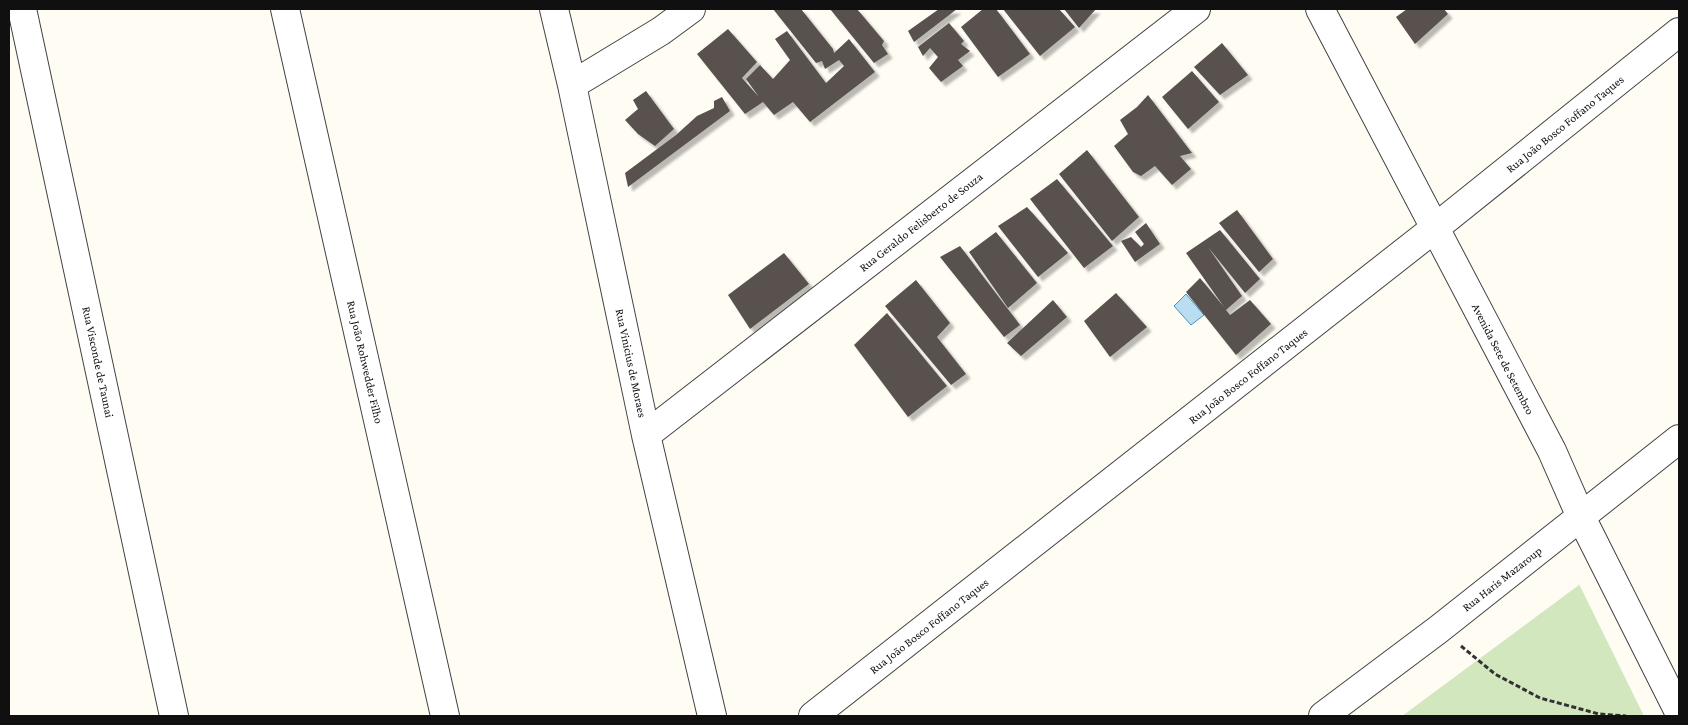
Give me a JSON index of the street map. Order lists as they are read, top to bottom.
{
  "streets": {
    "street": [
      "Rua João Bosco Foffano Taques",
      "Rua Geraldo Felisberto de Souza",
      "Avenida Sete de Setembro",
      "Rua Visconde de Taunai",
      "Rua João Rohwedder Filho",
      "Rua Vinicius de Moraes",
      "Rua Haris Mazaroup"
    ]
  },
  "crossings": [
    ["Rua João Bosco Foffano Taques", "Avenida Sete de Setembro"],
    ["Rua Geraldo Felisberto de Souza", "Rua Vinicius de Moraes"],
    ["Avenida Sete de Setembro", "Rua Haris Mazaroup"]
  ]
}
